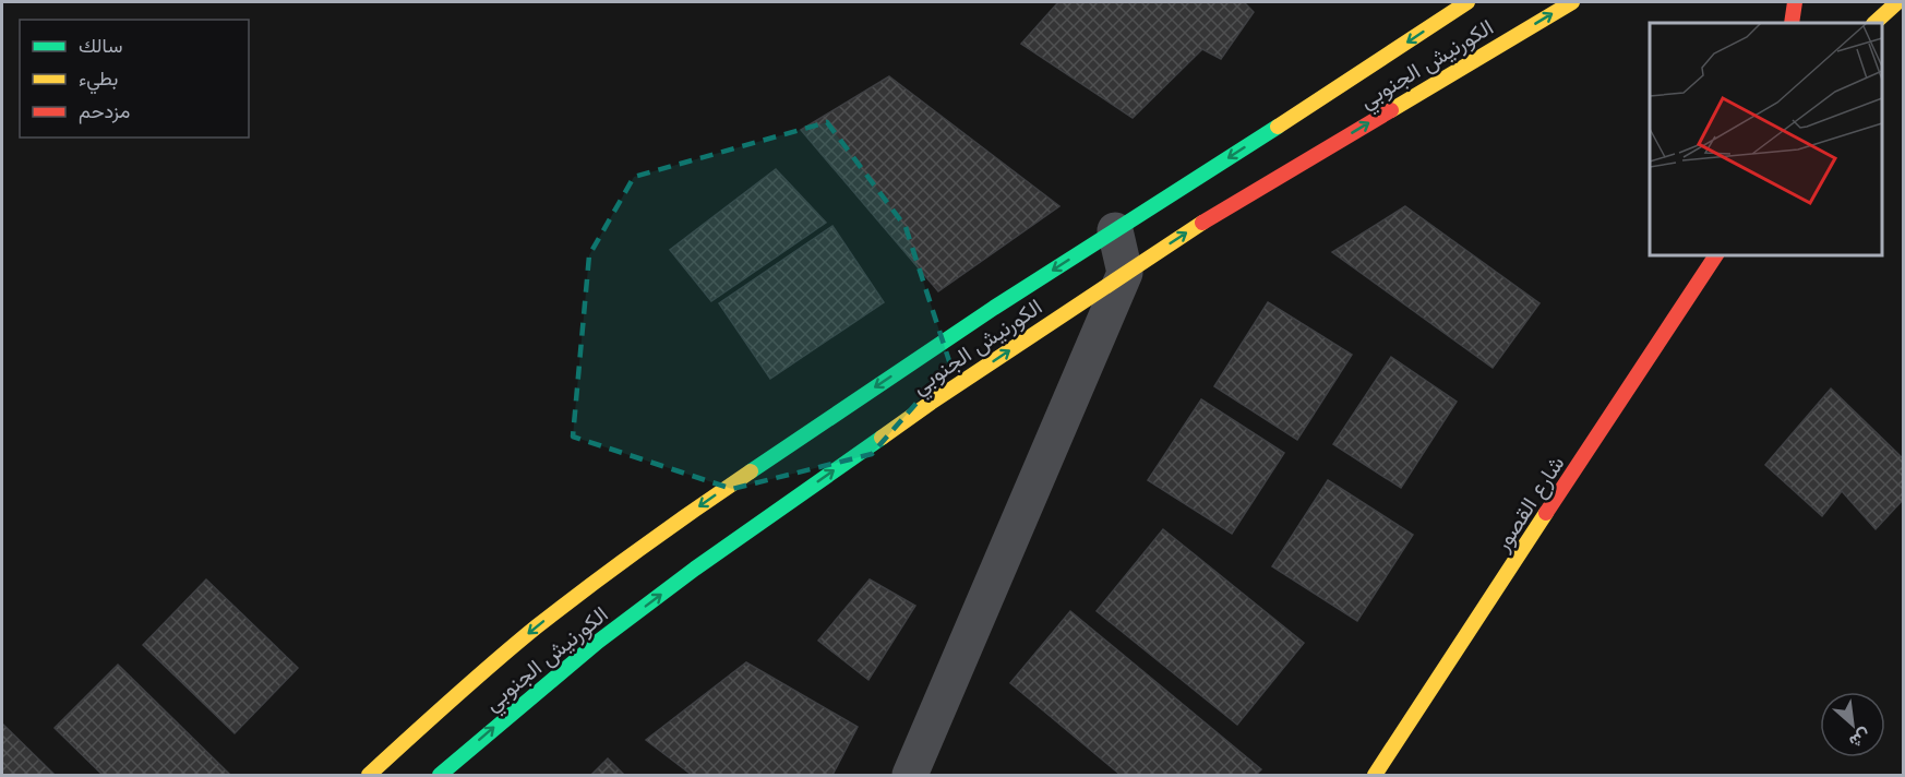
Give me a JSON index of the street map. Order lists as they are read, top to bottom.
{
  "streets": {
    "main road": ["الكورنيش الجنوبي", "شارع القصور"]
  },
  "legend": ["سالك", "بطيء", "مزدحم"],
  "north": "bottom right"
}
